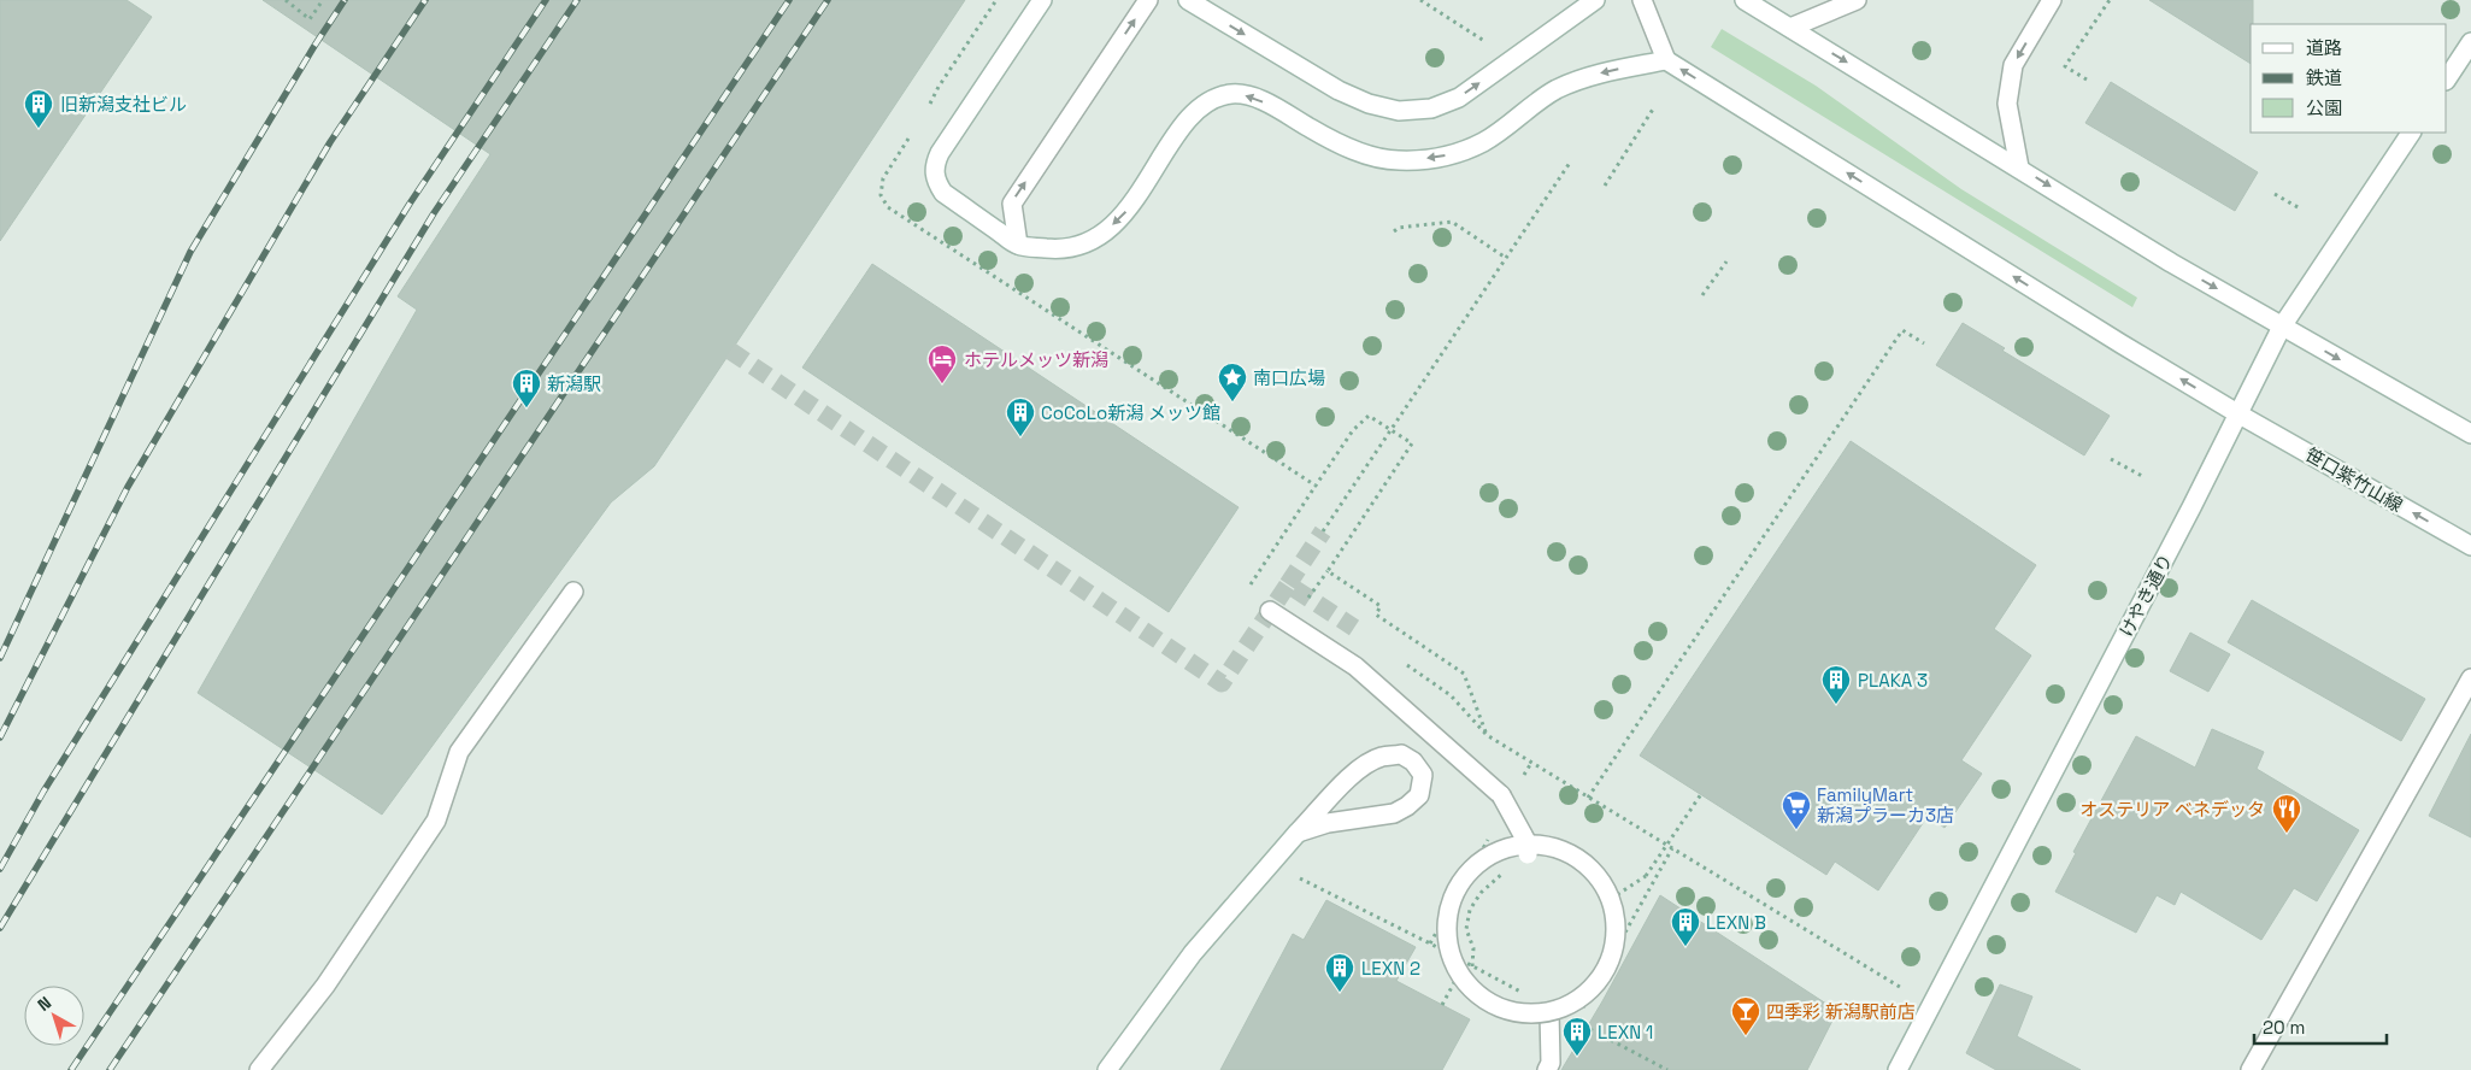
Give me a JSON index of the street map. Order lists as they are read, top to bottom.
{
  "streets": {
    "street": ["笹口紫竹山線", "けやき通り"]
  },
  "crossings": [
    ["笹口紫竹山線", "けやき通り"]
  ],
  "places": {
    "building": [
      "旧新潟支社ビル",
      "新潟駅",
      "CoCoLo新潟 メッツ館",
      "PLAKA 3",
      "LEXN B",
      "LEXN 2",
      "LEXN 1"
    ],
    "hotel": ["ホテルメッツ新潟"],
    "place": ["南口広場"],
    "supermarket": ["FamilyMart 新潟プラーカ3店"],
    "restaurant": ["オステリア ベネデッタ"],
    "bar": ["四季彩 新潟駅前店"]
  },
  "legend": ["道路", "鉄道", "公園"],
  "scale_bar": "20 m",
  "north": "top left"
}
